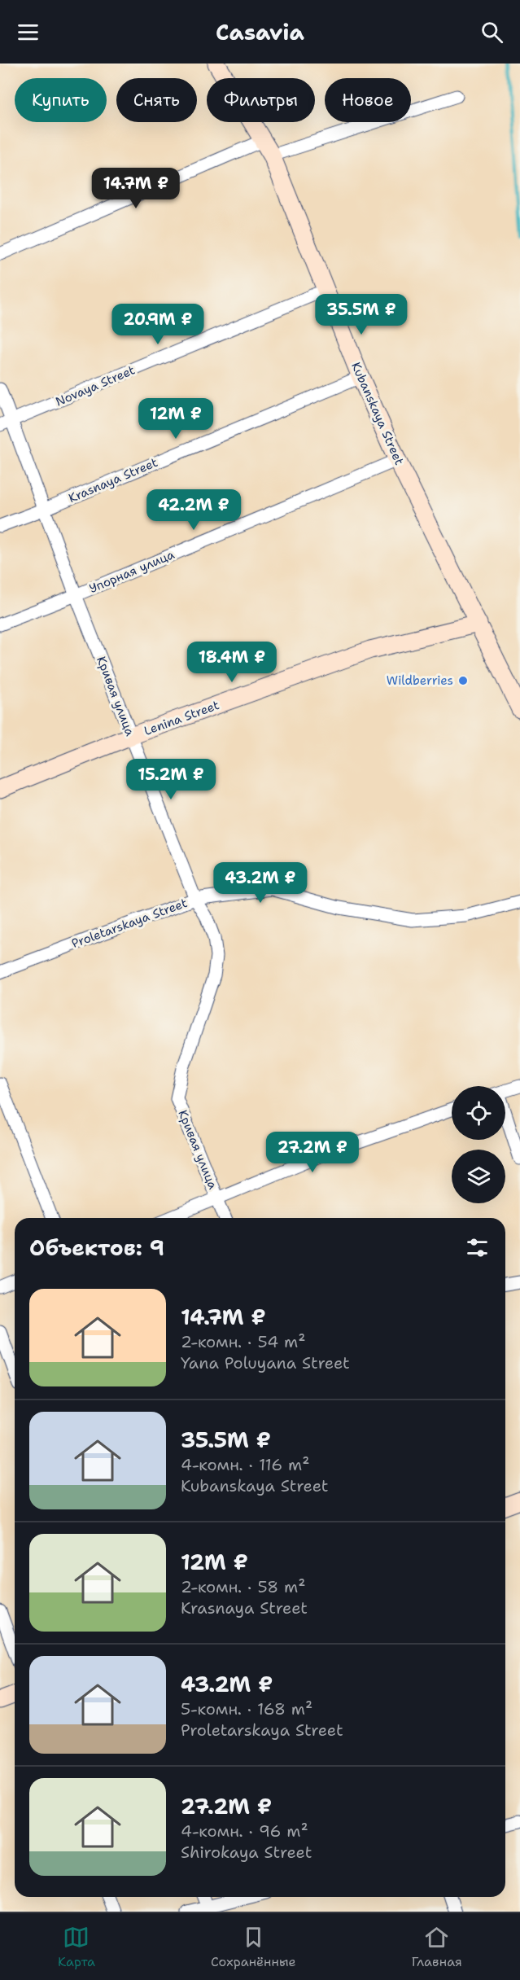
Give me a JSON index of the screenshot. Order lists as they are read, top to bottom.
{
  "streets": {
    "street": [
      "Novaya Street",
      "Kubanskaya Street",
      "Krasnaya Street",
      "Упорная улица",
      "Кривая улица",
      "Lenina Street",
      "Proletarskaya Street"
    ]
  },
  "crossings": [
    ["Novaya Street", "Kubanskaya Street"],
    ["Novaya Street", "Кривая улица"],
    ["Kubanskaya Street", "Krasnaya Street"],
    ["Kubanskaya Street", "Упорная улица"],
    ["Kubanskaya Street", "Lenina Street"],
    ["Krasnaya Street", "Кривая улица"],
    ["Упорная улица", "Кривая улица"],
    ["Кривая улица", "Lenina Street"],
    ["Кривая улица", "Proletarskaya Street"]
  ],
  "places": ["Wildberries"],
  "page": {
    "header": "Casavia",
    "chip": [
      "Купить",
      "Снять",
      "Фильтры",
      "Новое"
    ],
    "price": [
      "14.7M ₽",
      "35.5M ₽",
      "20.9M ₽",
      "12M ₽",
      "42.2M ₽",
      "18.4M ₽",
      "15.2M ₽",
      "43.2M ₽",
      "27.2M ₽"
    ],
    "heading": "Объектов: 9",
    "list": [
      {
        "name": "14.7M ₽",
        "note": "2-комн. · 54 m² · Yana Poluyana Street"
      },
      {
        "name": "35.5M ₽",
        "note": "4-комн. · 116 m² · Kubanskaya Street"
      },
      {
        "name": "12M ₽",
        "note": "2-комн. · 58 m² · Krasnaya Street"
      },
      {
        "name": "43.2M ₽",
        "note": "5-комн. · 168 m² · Proletarskaya Street"
      },
      {
        "name": "27.2M ₽",
        "note": "4-комн. · 96 m² · Shirokaya Street"
      }
    ],
    "tabs": ["Карта", "Сохранённые", "Главная"]
  }
}
